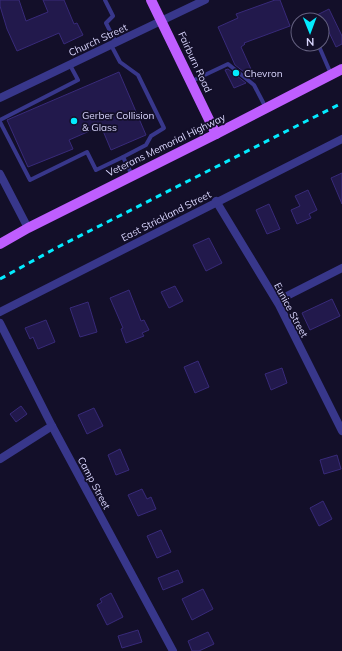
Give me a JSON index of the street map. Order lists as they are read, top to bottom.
{
  "streets": {
    "main road": ["Fairburn Road", "Veterans Memorial Highway"],
    "street": [
      "Church Street",
      "East Strickland Street",
      "Eunice Street",
      "Camp Street"
    ]
  },
  "crossings": [
    ["Church Street", "Fairburn Road"],
    ["Fairburn Road", "Veterans Memorial Highway"],
    ["East Strickland Street", "Eunice Street"]
  ],
  "places": ["Chevron", "Gerber Collision & Glass"],
  "north": "bottom"
}
